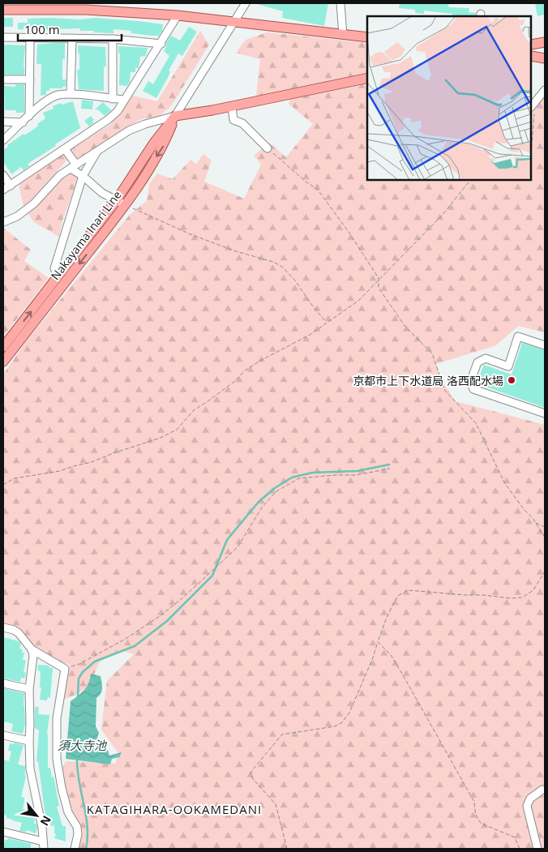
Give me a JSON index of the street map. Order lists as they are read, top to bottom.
{
  "streets": {
    "main road": ["Nakayama Inari Line"]
  },
  "districts": ["KATAGIHARA-OOKAMEDANI"],
  "water": ["須大寺池"],
  "places": ["京都市上下水道局 洛西配水場"],
  "scale_bar": "100 m",
  "north": "bottom right"
}
